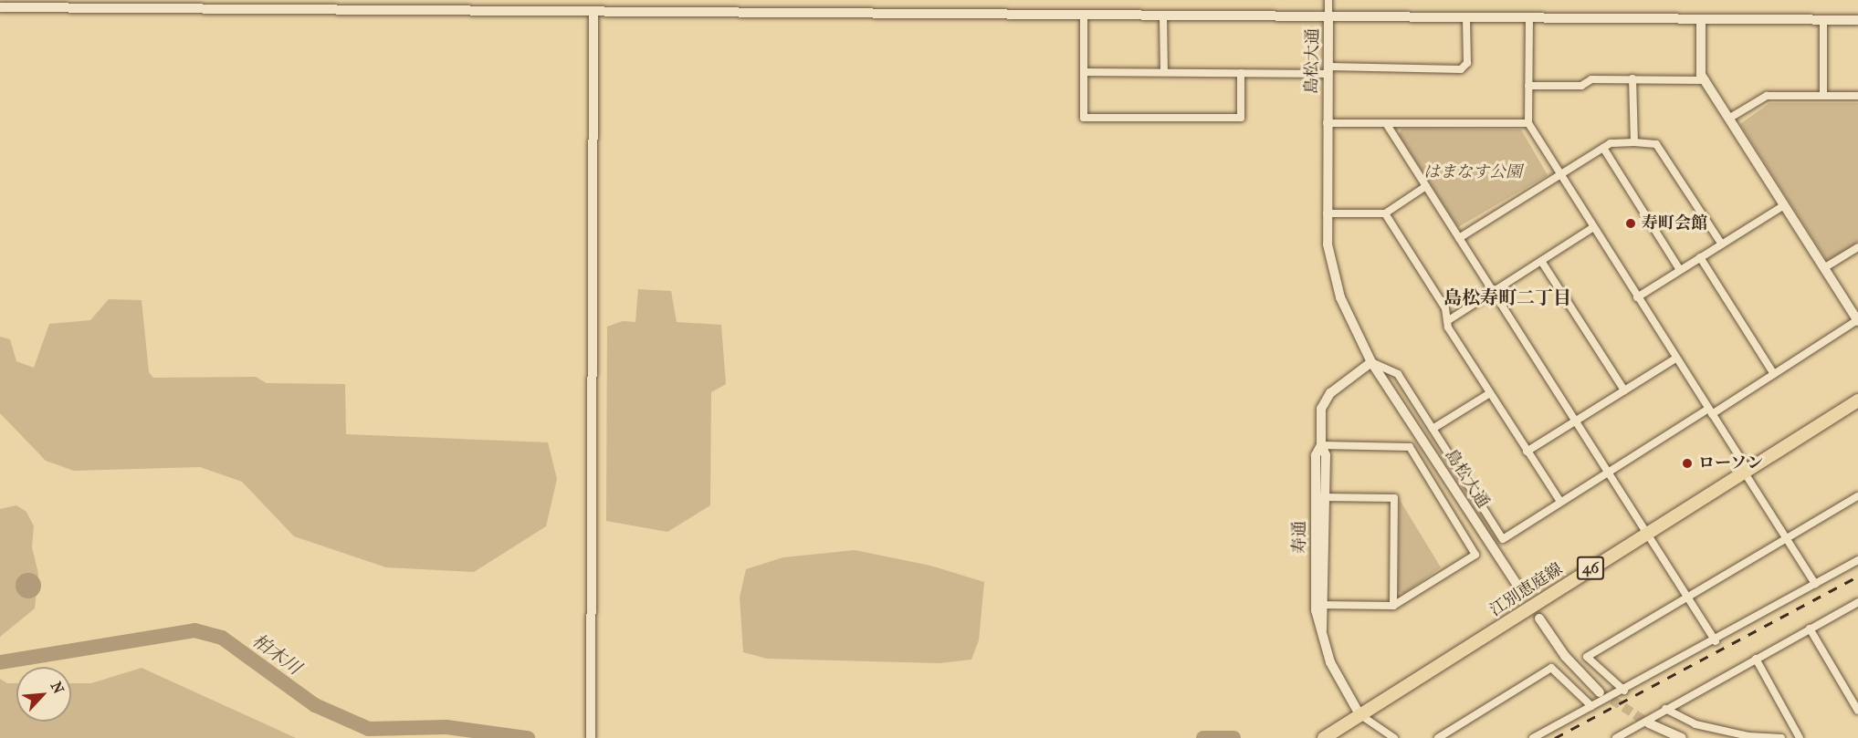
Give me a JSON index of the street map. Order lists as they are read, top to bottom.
{
  "streets": {
    "main road": ["46", "江別恵庭線"],
    "street": ["島松大通", "寿通"]
  },
  "crossings": [
    ["島松大通", "寿通"],
    ["寿通", "江別恵庭線"]
  ],
  "districts": ["島松寿町二丁目"],
  "water": ["柏木川"],
  "parks": ["はまなす公園"],
  "places": ["寿町会館", "ローソン"],
  "north": "top right"
}
